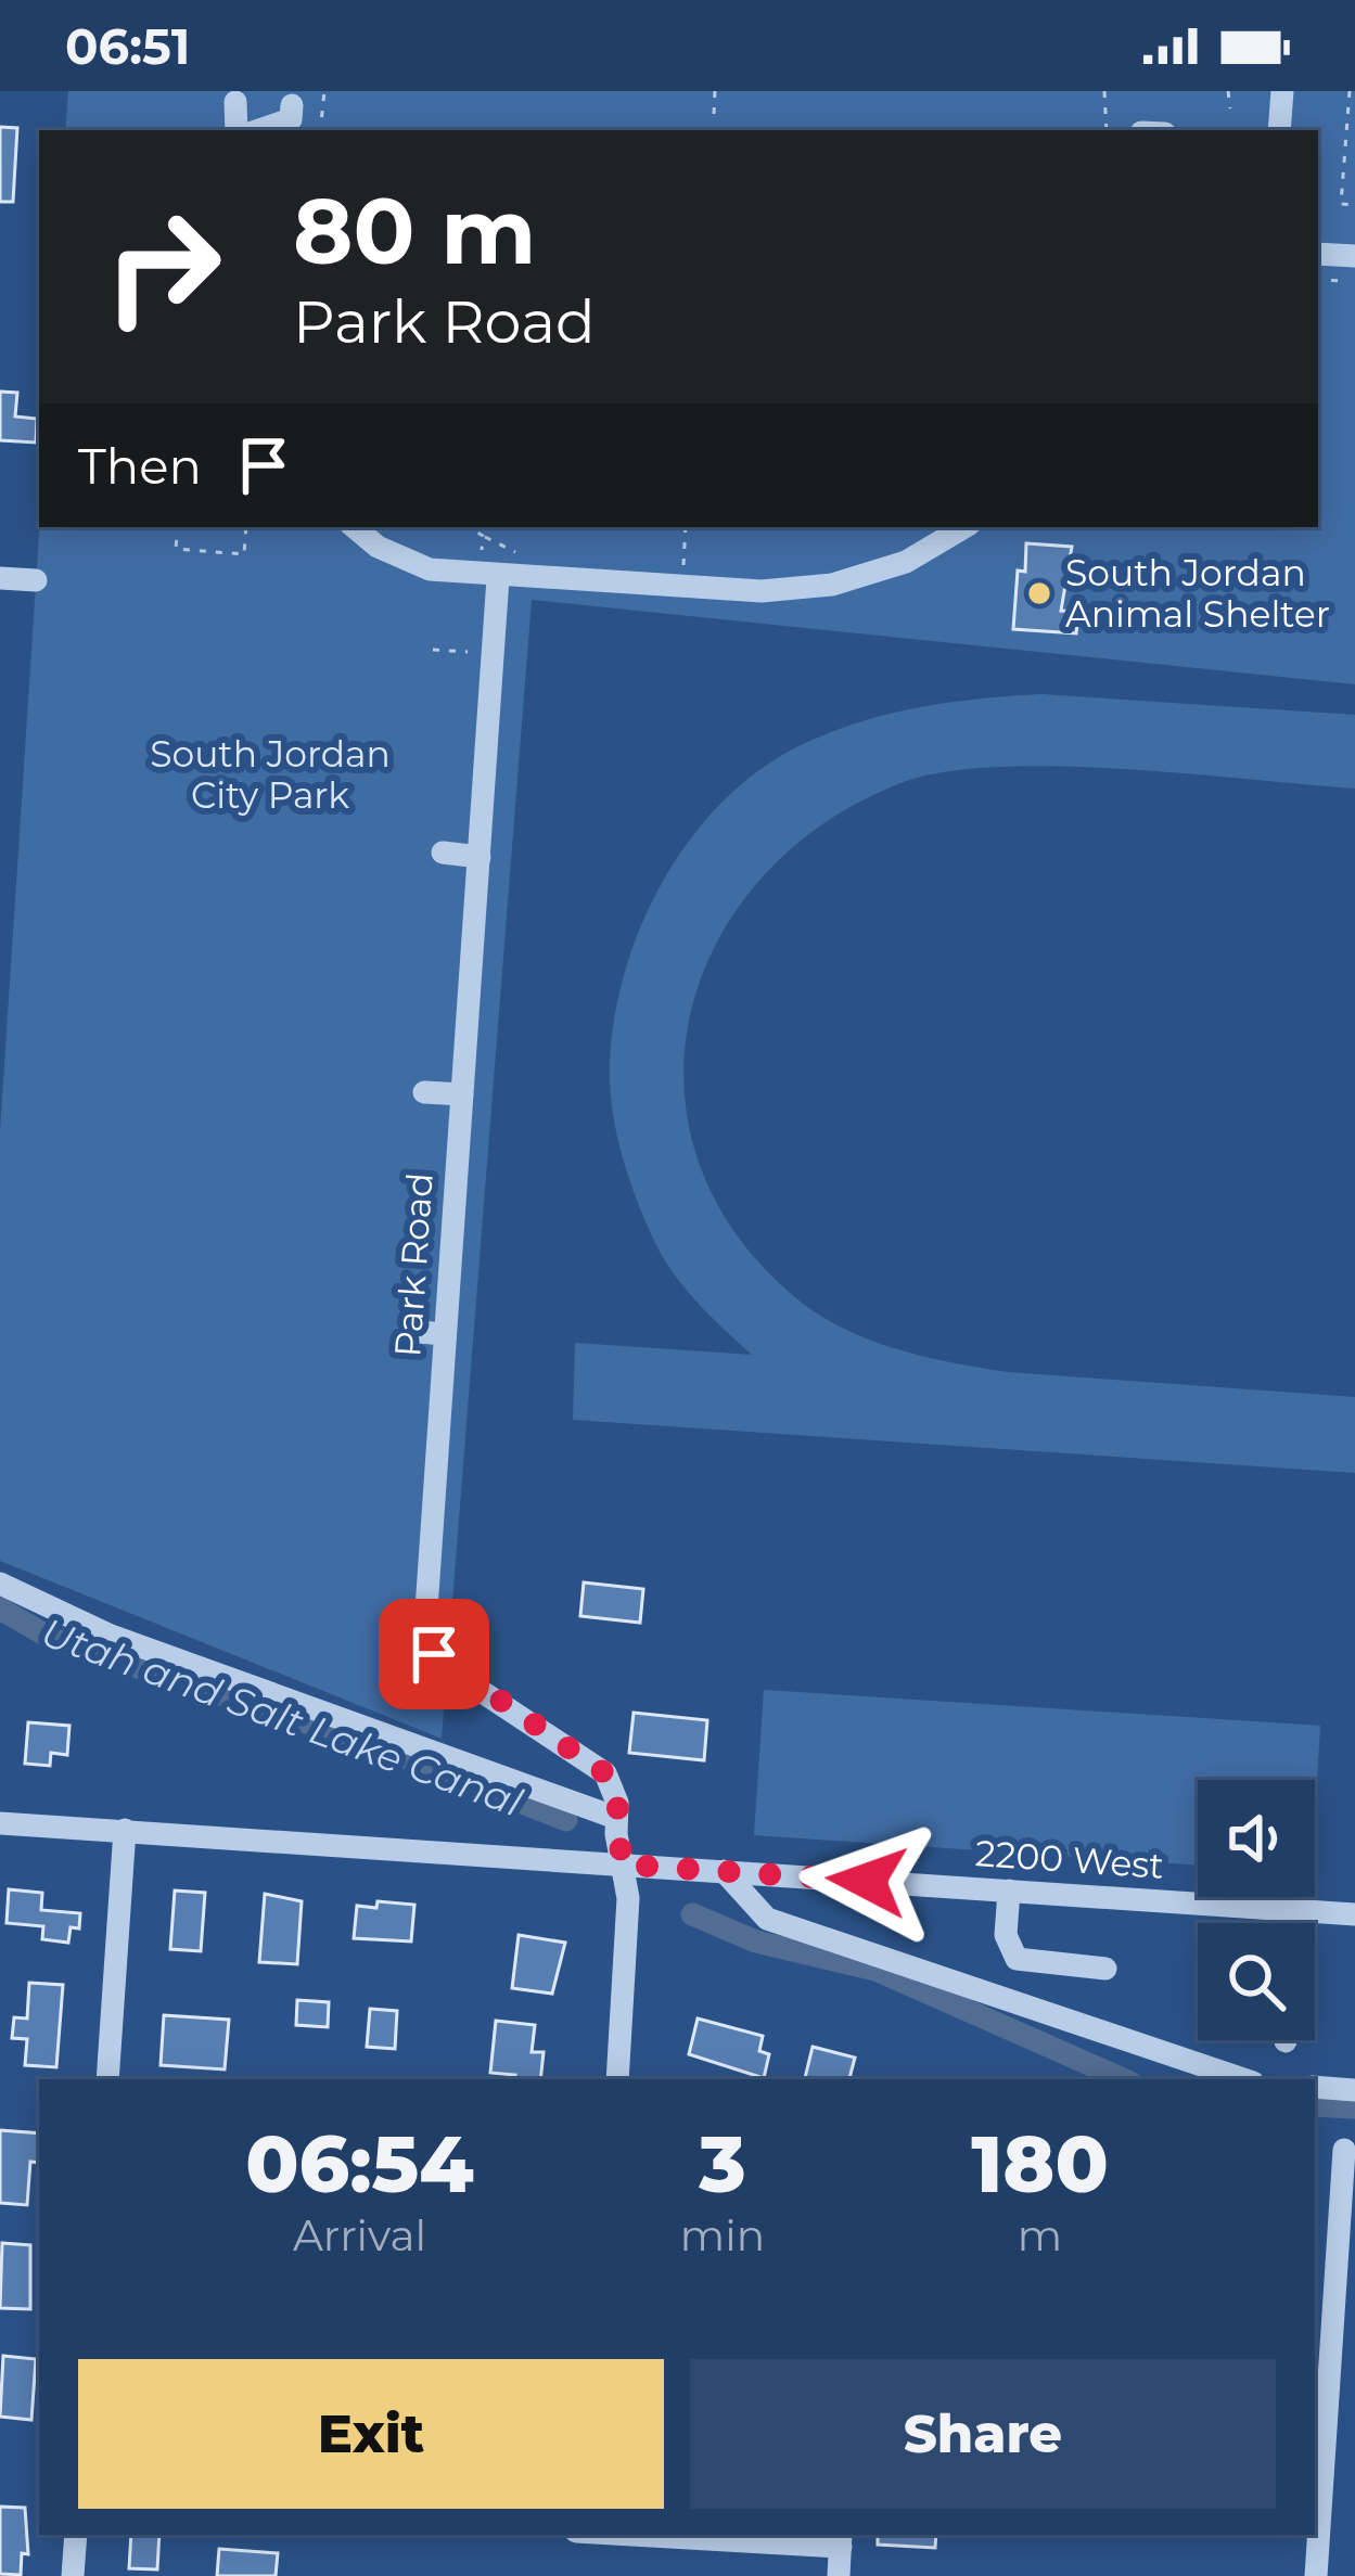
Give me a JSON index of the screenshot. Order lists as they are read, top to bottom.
{
  "streets": {
    "street": ["Park Road", "2200 West"]
  },
  "crossings": [
    ["Park Road", "2200 West"]
  ],
  "water": ["Utah and Salt Lake Canal"],
  "parks": ["South Jordan City Park"],
  "places": ["South Jordan Animal Shelter"],
  "page": {
    "status": "06:51",
    "turn": ["80 m", "Park Road"],
    "then": "Then",
    "eta": [
      "06:54",
      "Arrival",
      "3",
      "min",
      "180",
      "m"
    ],
    "buttons": ["Exit", "Share"]
  }
}
